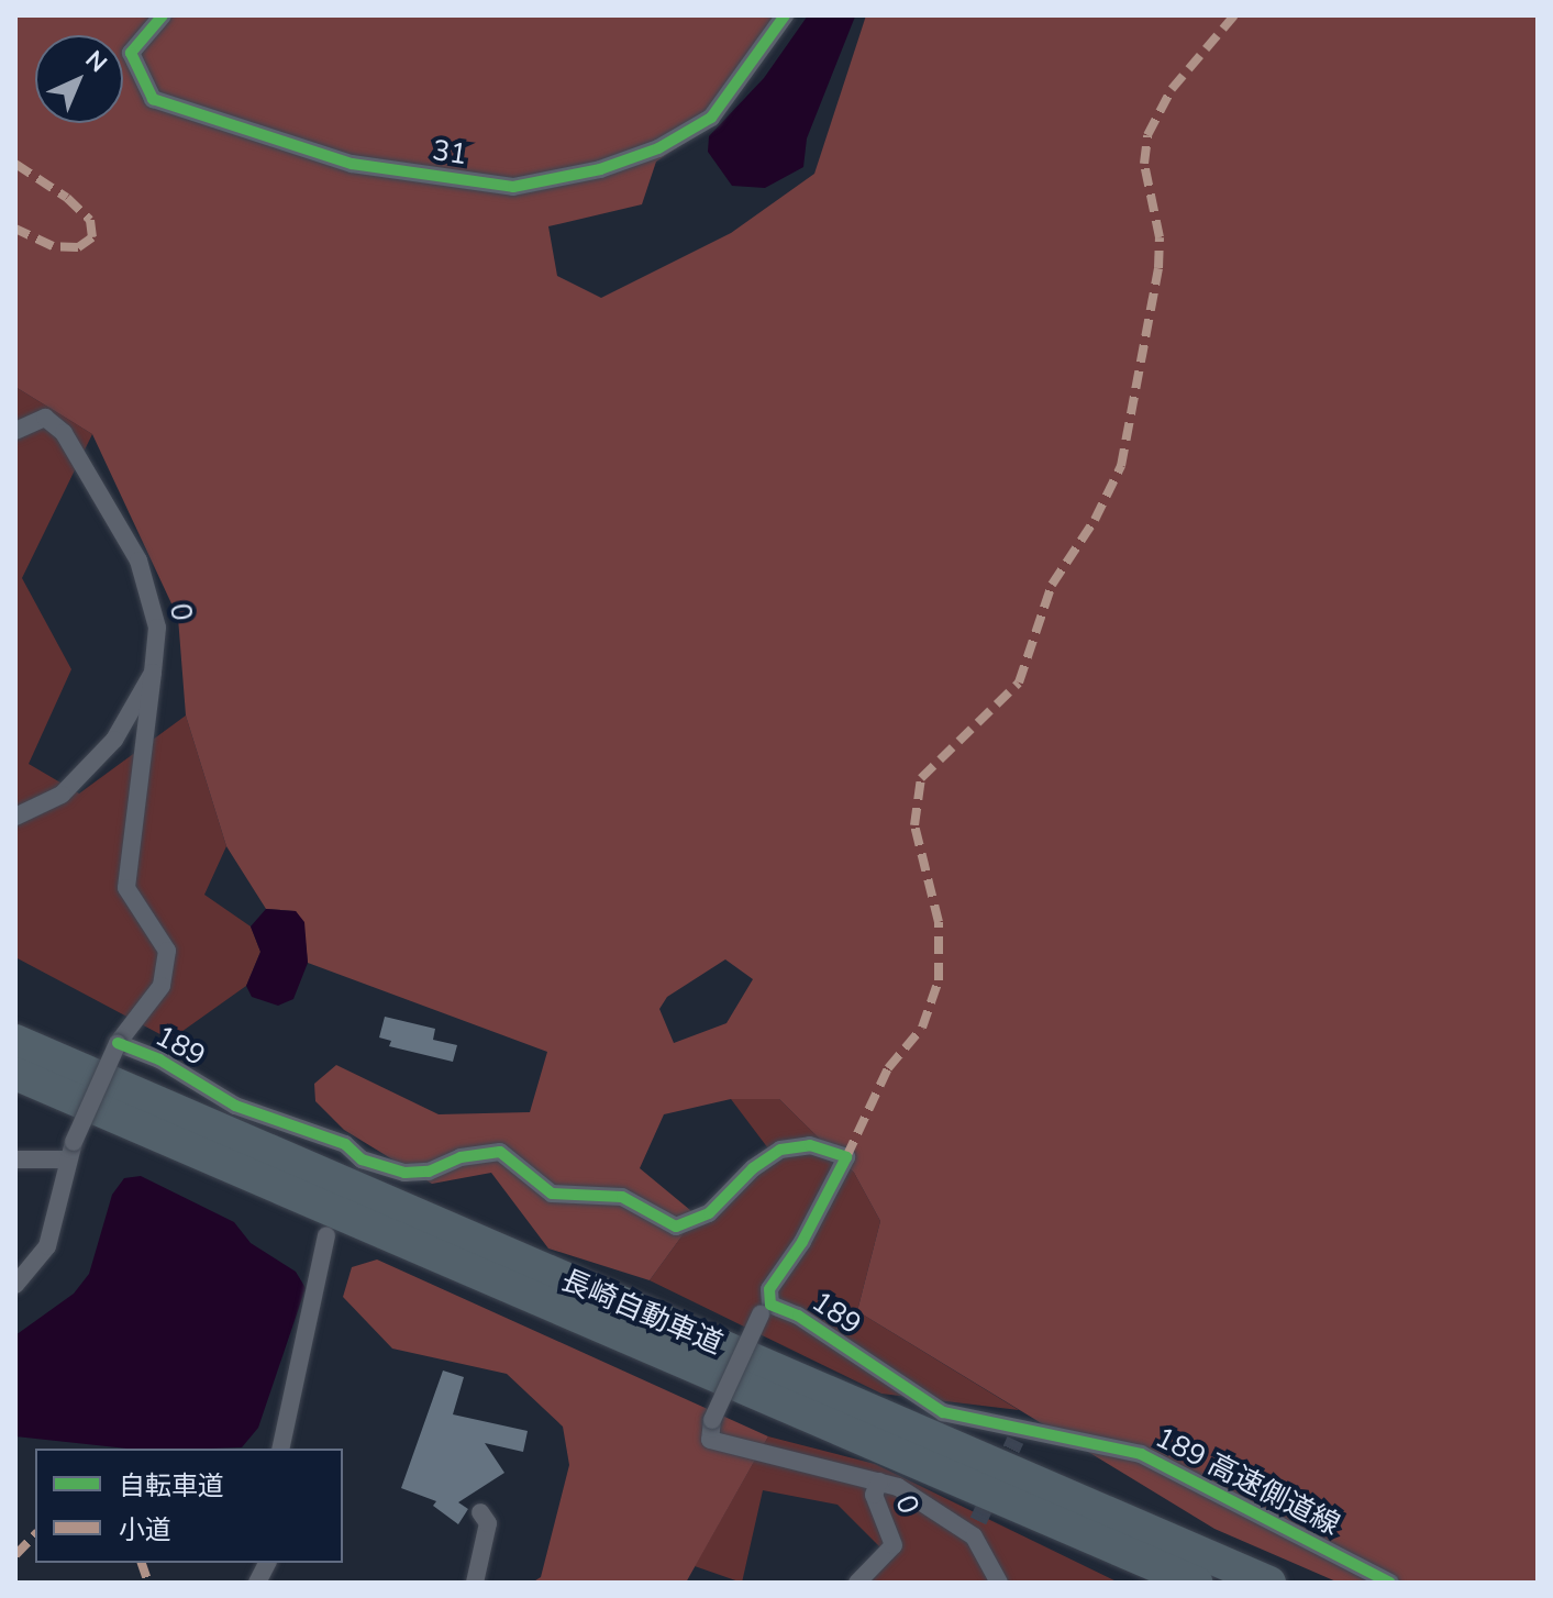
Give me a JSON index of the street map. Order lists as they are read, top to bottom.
{
  "streets": {
    "highway": ["長崎自動車道"],
    "street": [
      "31",
      "0",
      "189",
      "189 高速側道線"
    ]
  },
  "crossings": [
    ["0", "189"],
    ["189", "189 高速側道線"]
  ],
  "legend": ["自転車道", "小道"],
  "north": "top right"
}
